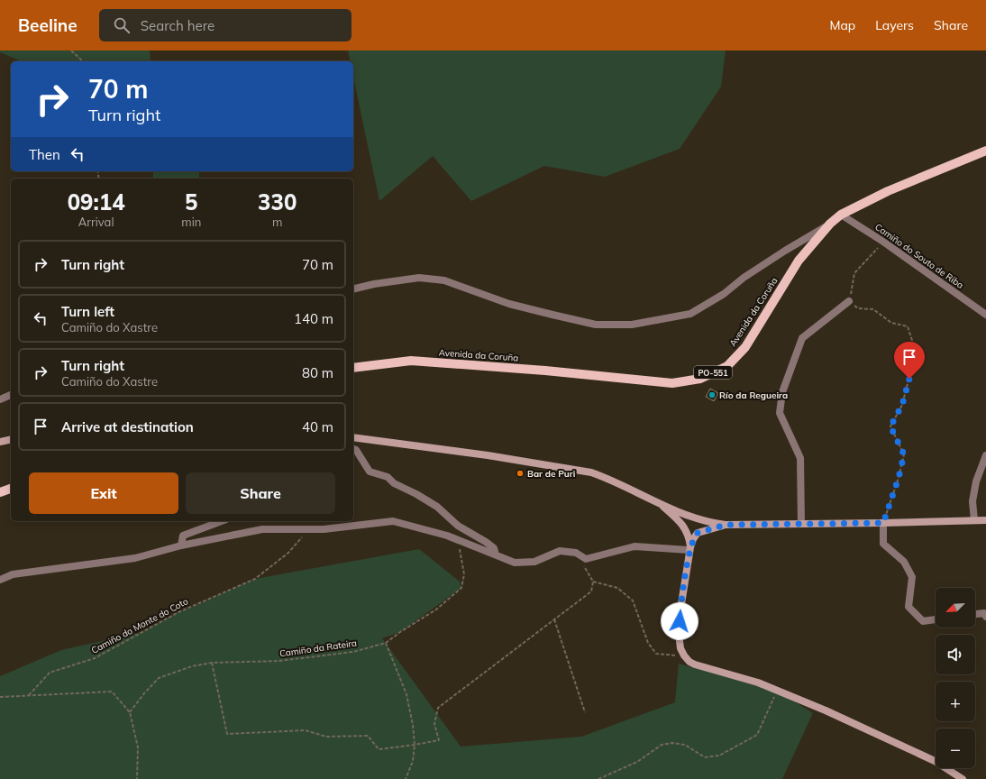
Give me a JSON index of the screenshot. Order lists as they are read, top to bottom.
{
  "streets": {
    "main road": ["Avenida da Coruña", "PO-551"],
    "street": ["Camiño do Souto de Riba"],
    "path": ["Camiño do Monte do Coto", "Camiño da Rateira"]
  },
  "crossings": [
    ["Camiño do Souto de Riba", "Avenida da Coruña"]
  ],
  "places": ["Río da Regueira", "Bar de Puri"],
  "north": "bottom left",
  "page": {
    "header": "Beeline",
    "search": "Search here",
    "nav": ["Map", "Layers", "Share"],
    "turn": ["70 m", "Turn right"],
    "then": "Then",
    "eta": [
      "09:14",
      "Arrival",
      "5",
      "min",
      "330",
      "m"
    ],
    "list": [
      {
        "name": "Turn right",
        "value": "70 m"
      },
      {
        "name": "Turn left",
        "note": "Camiño do Xastre",
        "value": "140 m"
      },
      {
        "name": "Turn right",
        "note": "Camiño do Xastre",
        "value": "80 m"
      },
      {
        "name": "Arrive at destination",
        "value": "40 m"
      }
    ],
    "buttons": ["Exit", "Share"],
    "map_buttons": ["+", "−"]
  }
}
